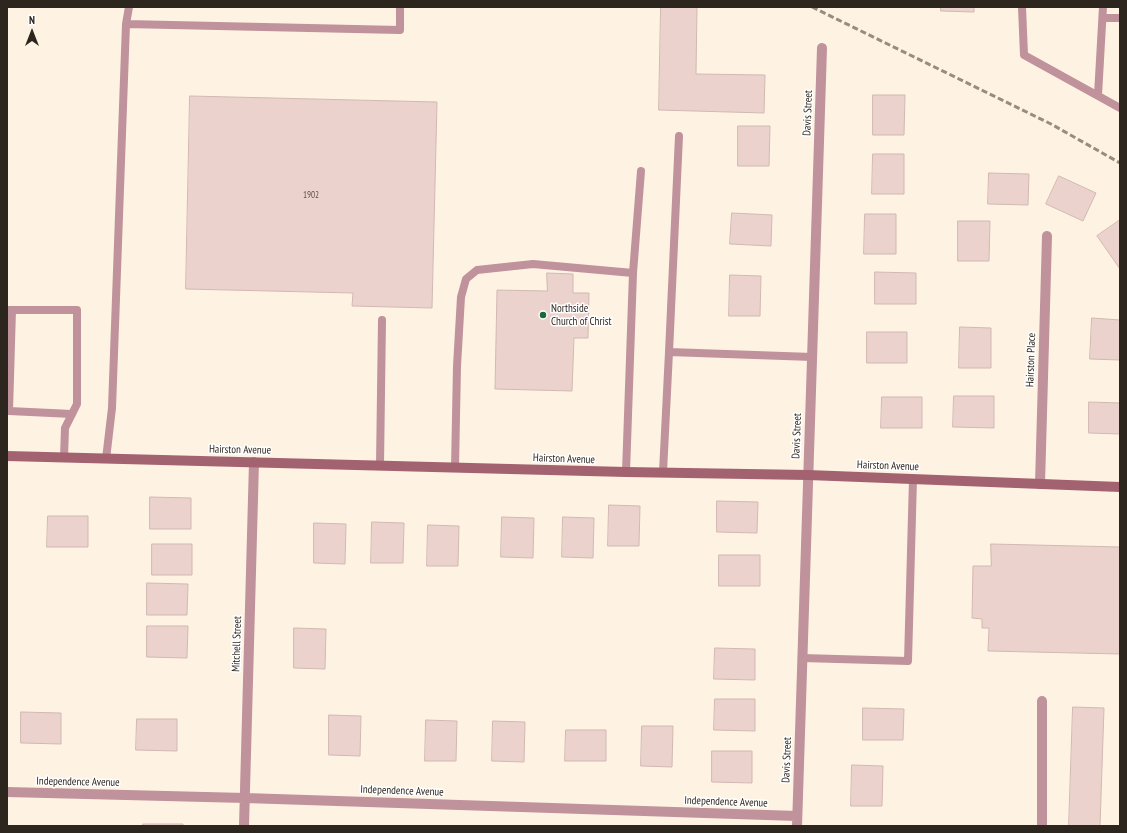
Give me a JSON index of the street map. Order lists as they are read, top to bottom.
{
  "streets": {
    "street": [
      "Davis Street",
      "Hairston Place",
      "Hairston Avenue",
      "Mitchell Street",
      "Independence Avenue"
    ]
  },
  "crossings": [
    ["Davis Street", "Hairston Avenue"],
    ["Davis Street", "Independence Avenue"],
    ["Hairston Place", "Hairston Avenue"],
    ["Hairston Avenue", "Mitchell Street"],
    ["Mitchell Street", "Independence Avenue"]
  ],
  "places": ["Northside Church of Christ"],
  "house_numbers": ["1902"],
  "north": "top"
}
